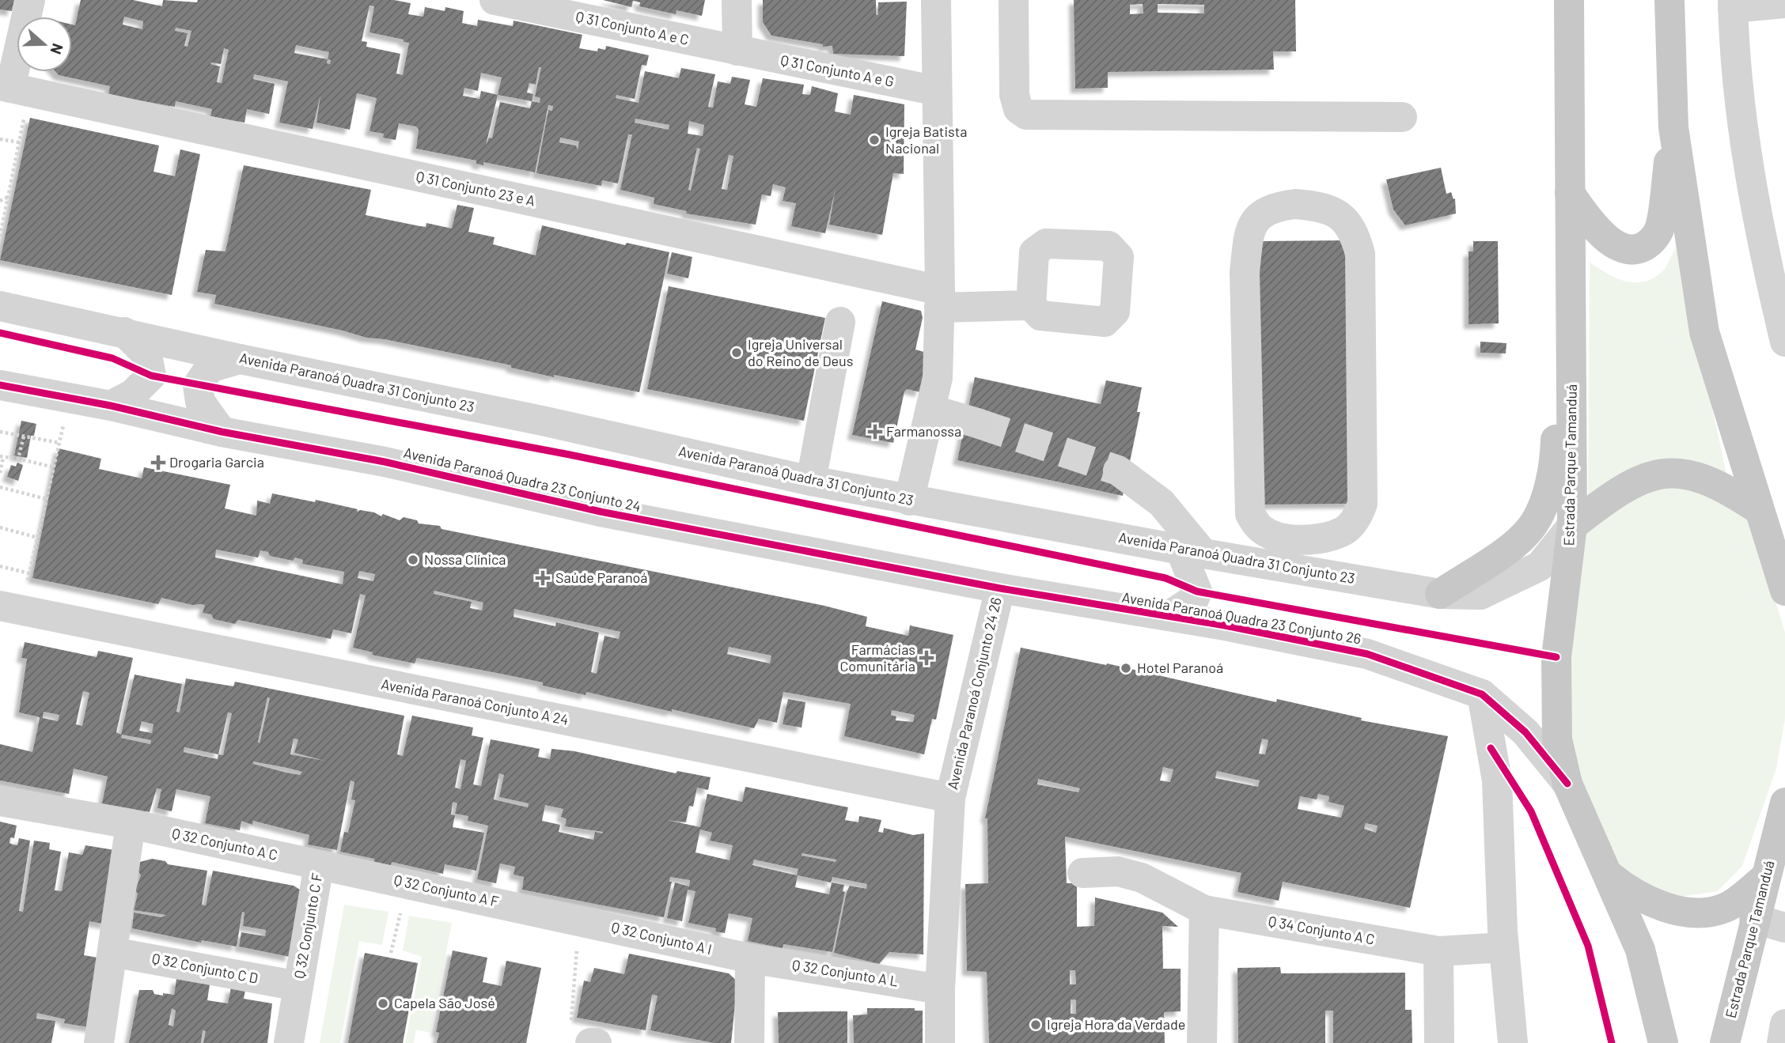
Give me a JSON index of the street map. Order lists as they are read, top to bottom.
{
  "streets": {
    "main road": ["Estrada Parque Tamanduá"],
    "street": [
      "Q 31 Conjunto A e C",
      "Q 31 Conjunto A e G",
      "Q 31 Conjunto 23 e A",
      "Avenida Paranoá Quadra 31 Conjunto 23",
      "Avenida Paranoá Quadra 23 Conjunto 24",
      "Avenida Paranoá Quadra 23 Conjunto 26",
      "Avenida Paranoá Conjunto 24 26",
      "Avenida Paranoá Conjunto A 24",
      "Q 32 Conjunto A C",
      "Q 32 Conjunto A F",
      "Q 32 Conjunto C F",
      "Q 34 Conjunto A C",
      "Q 32 Conjunto A I",
      "Q 32 Conjunto C D",
      "Q 32 Conjunto A L"
    ]
  },
  "crossings": [
    ["Q 31 Conjunto A e C", "Q 31 Conjunto A e G"],
    ["Avenida Paranoá Quadra 31 Conjunto 23", "Estrada Parque Tamanduá"],
    ["Estrada Parque Tamanduá", "Avenida Paranoá Quadra 23 Conjunto 26"],
    ["Avenida Paranoá Quadra 23 Conjunto 24", "Avenida Paranoá Quadra 23 Conjunto 26"],
    ["Avenida Paranoá Quadra 23 Conjunto 24", "Avenida Paranoá Conjunto 24 26"],
    ["Avenida Paranoá Quadra 23 Conjunto 26", "Avenida Paranoá Conjunto 24 26"],
    ["Avenida Paranoá Conjunto 24 26", "Avenida Paranoá Conjunto A 24"],
    ["Avenida Paranoá Conjunto 24 26", "Q 32 Conjunto A L"],
    ["Q 32 Conjunto A C", "Q 32 Conjunto A F"],
    ["Q 32 Conjunto A C", "Q 32 Conjunto C F"],
    ["Q 32 Conjunto A F", "Q 32 Conjunto C F"],
    ["Q 32 Conjunto A F", "Q 32 Conjunto A I"],
    ["Q 32 Conjunto C F", "Q 32 Conjunto C D"],
    ["Q 32 Conjunto A I", "Q 32 Conjunto A L"]
  ],
  "places": {
    "other": [
      "Igreja Batista Nacional",
      "Igreja Universal do Reino de Deus",
      "Nossa Clínica",
      "Hotel Paranoá",
      "Capela São José",
      "Igreja Hora da Verdade"
    ],
    "health": [
      "Farmanossa",
      "Drogaria Garcia",
      "Saúde Paranoá",
      "Farmácias Comunitária"
    ]
  },
  "north": "right"
}
